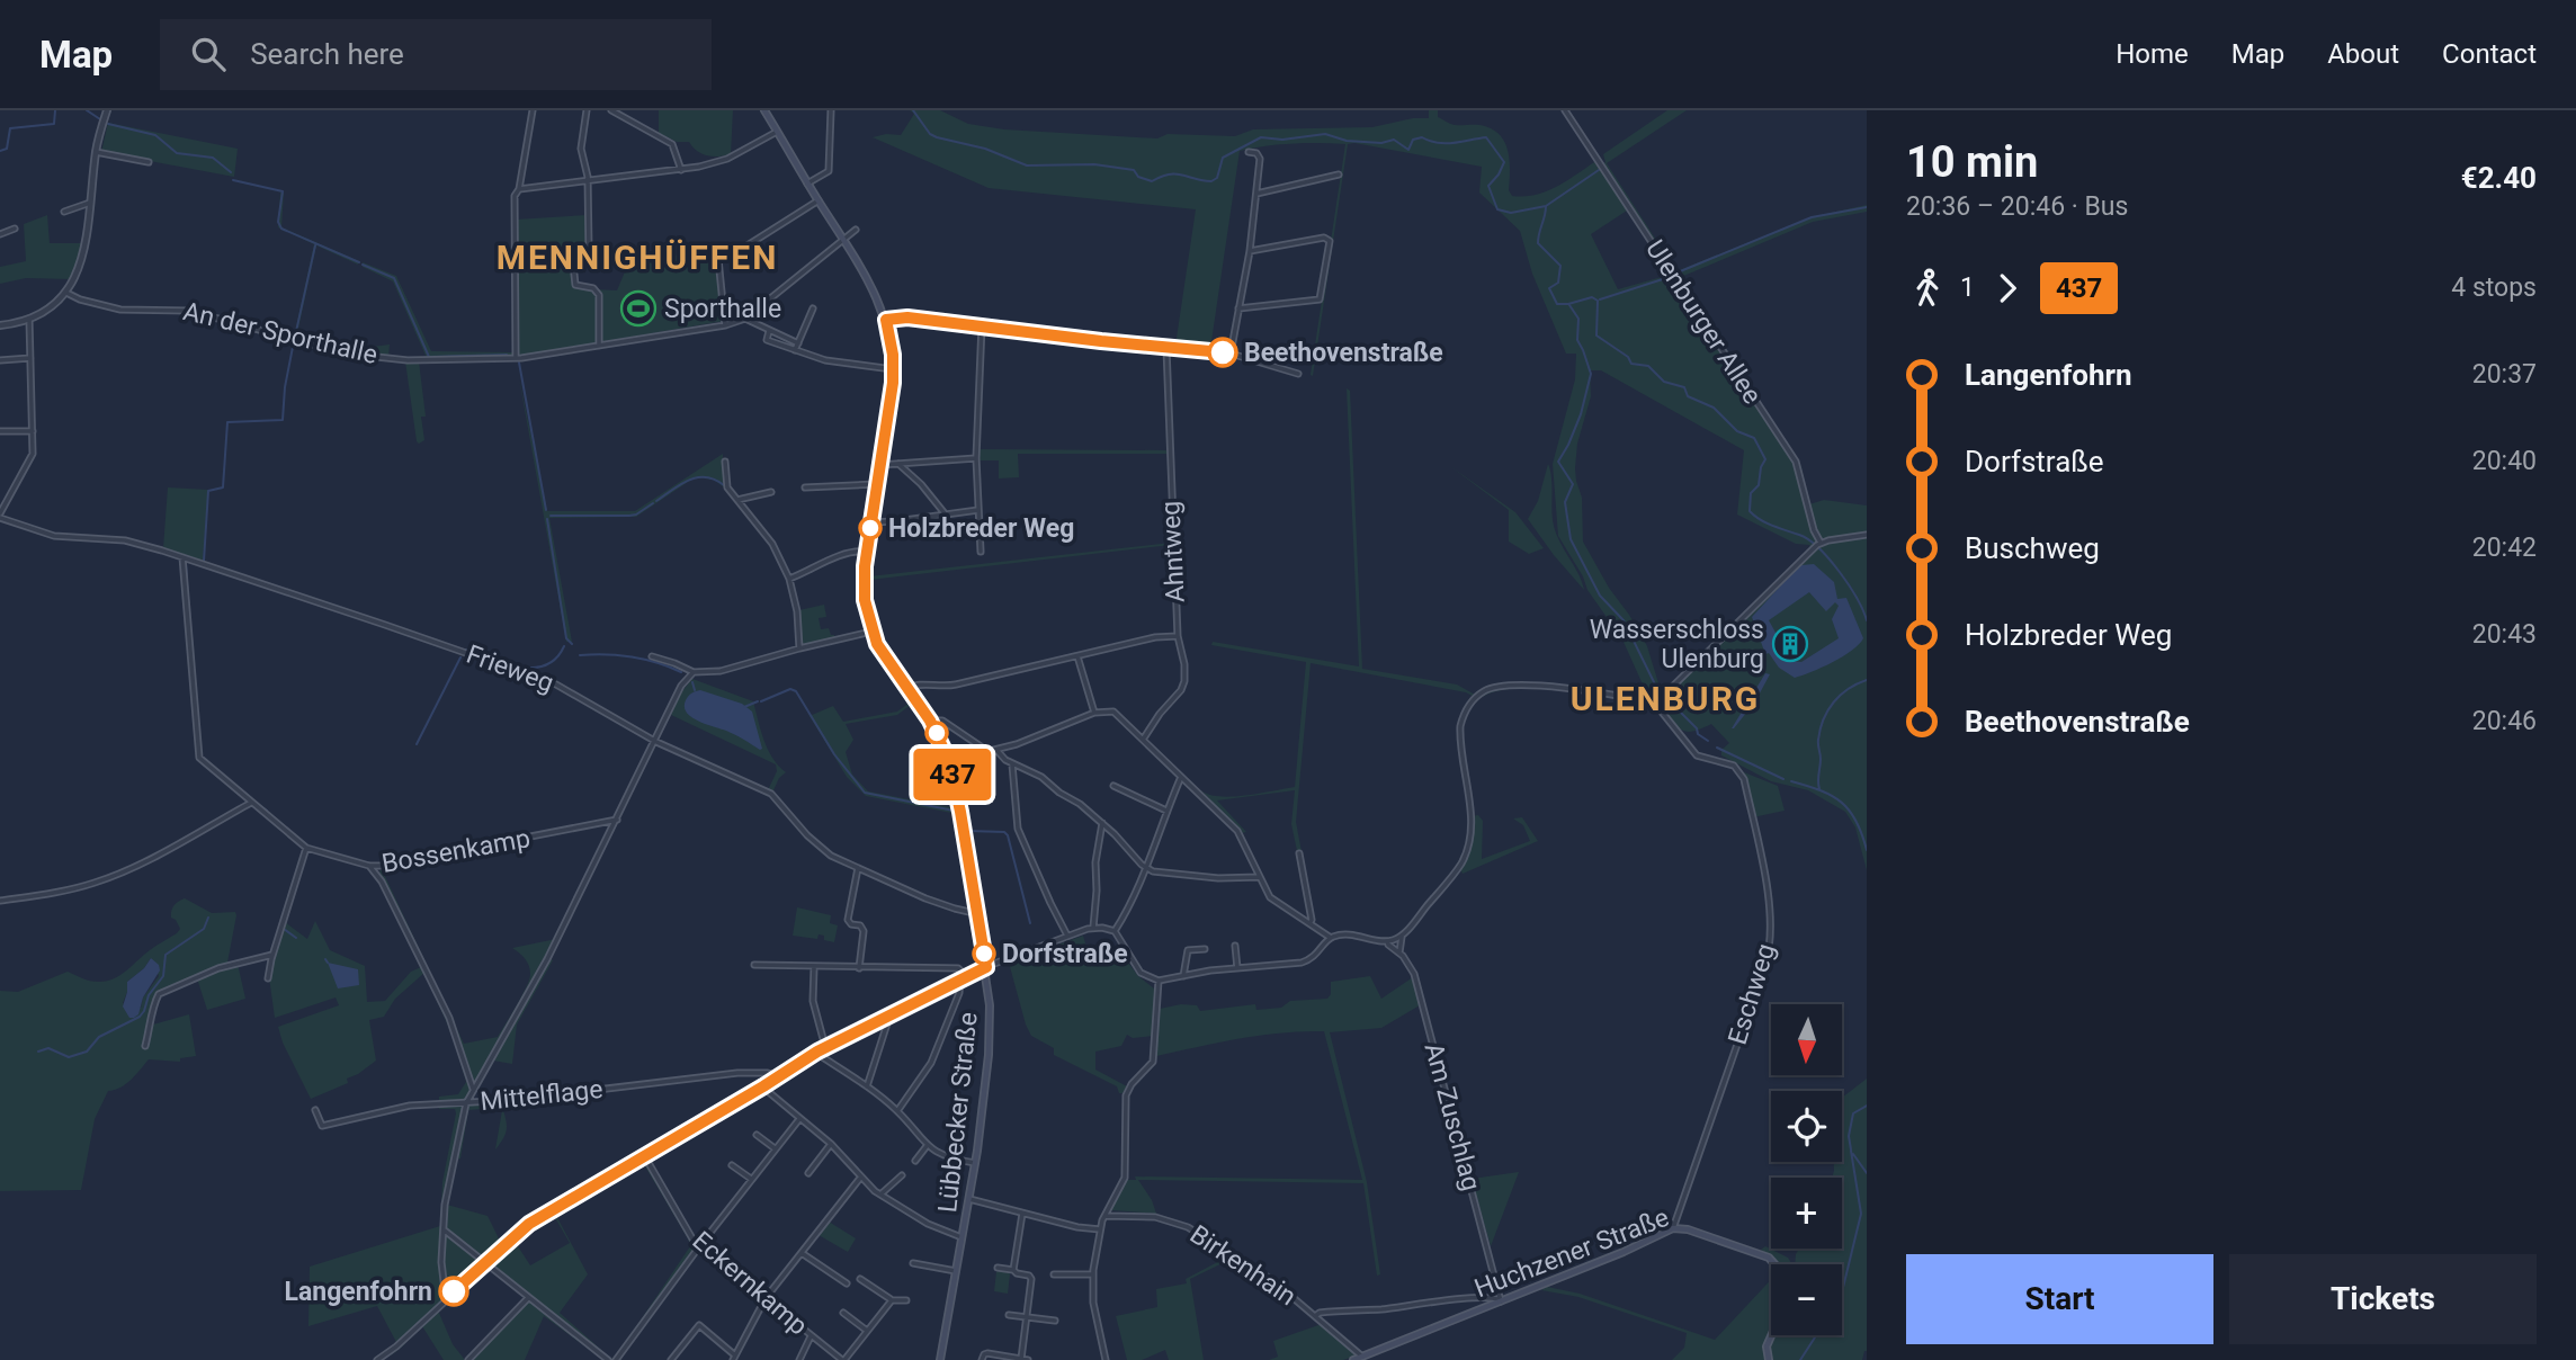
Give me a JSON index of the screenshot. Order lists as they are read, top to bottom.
{
  "streets": {
    "main road": ["Lübbecker Straße", "Huchzener Straße"],
    "street": [
      "Ulenburger Allee",
      "An der Sporthalle",
      "Ahntweg",
      "Frieweg",
      "Bossenkamp",
      "Eschweg",
      "Mittelflage",
      "Am Zuschlag",
      "Birkenhain",
      "Eckernkamp"
    ]
  },
  "crossings": [
    ["An der Sporthalle", "Lübbecker Straße"],
    ["Frieweg", "Bossenkamp"],
    ["Frieweg", "Lübbecker Straße"],
    ["Eschweg", "Huchzener Straße"],
    ["Am Zuschlag", "Huchzener Straße"],
    ["Huchzener Straße", "Birkenhain"]
  ],
  "districts": ["MENNIGHÜFFEN", "ULENBURG"],
  "places": {
    "sports": ["Sporthalle"],
    "other": [
      "Beethovenstraße",
      "Holzbreder Weg",
      "Dorfstraße",
      "Langenfohrn"
    ],
    "building": ["Wasserschloss Ulenburg"]
  },
  "lines": ["bus line 437"],
  "north": "bottom",
  "page": {
    "header": "Map",
    "search": "Search here",
    "nav": [
      "Home",
      "Map",
      "About",
      "Contact"
    ],
    "on_map": "437",
    "heading": ["10 min", "20:36 – 20:46 · Bus", "€2.40"],
    "legs": ["1", "437", "4 stops"],
    "list": [
      {
        "name": "Langenfohrn",
        "value": "20:37"
      },
      {
        "name": "Dorfstraße",
        "value": "20:40"
      },
      {
        "name": "Buschweg",
        "value": "20:42"
      },
      {
        "name": "Holzbreder Weg",
        "value": "20:43"
      },
      {
        "name": "Beethovenstraße",
        "value": "20:46"
      }
    ],
    "map_buttons": ["+", "−"],
    "buttons": ["Start", "Tickets"]
  }
}
